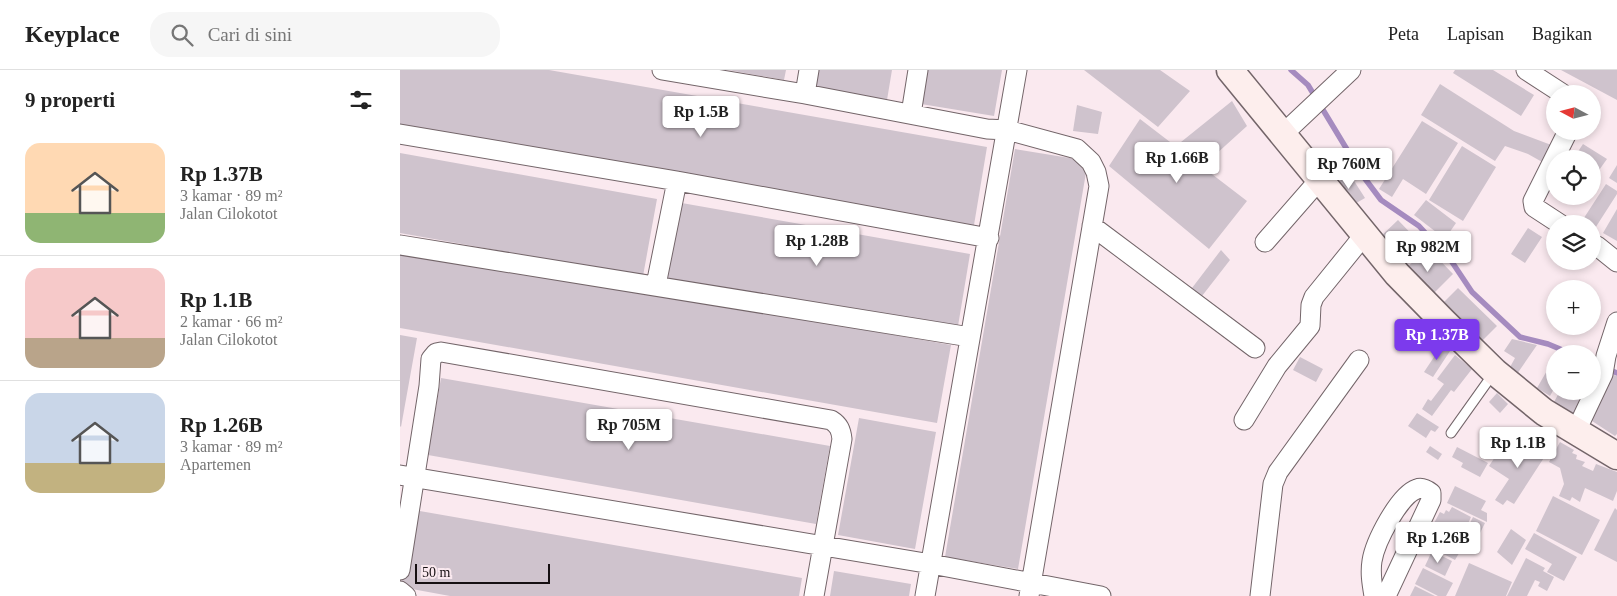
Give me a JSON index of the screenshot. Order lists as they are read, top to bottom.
{
  "scale_bar": "50 m",
  "north": "left",
  "page": {
    "header": "Keyplace",
    "search": "Cari di sini",
    "nav": ["Peta", "Lapisan", "Bagikan"],
    "heading": "9 properti",
    "map_buttons": ["+", "−"],
    "price": [
      "Rp 1.5B",
      "Rp 1.66B",
      "Rp 760M",
      "Rp 1.28B",
      "Rp 982M",
      "Rp 1.37B",
      "Rp 705M",
      "Rp 1.1B",
      "Rp 1.26B"
    ],
    "list": [
      {
        "name": "Rp 1.37B",
        "note": "3 kamar · 89 m² · Jalan Cilokotot"
      },
      {
        "name": "Rp 1.1B",
        "note": "2 kamar · 66 m² · Jalan Cilokotot"
      },
      {
        "name": "Rp 1.26B",
        "note": "3 kamar · 89 m² · Apartemen"
      }
    ],
    "scale": "50 m"
  }
}
